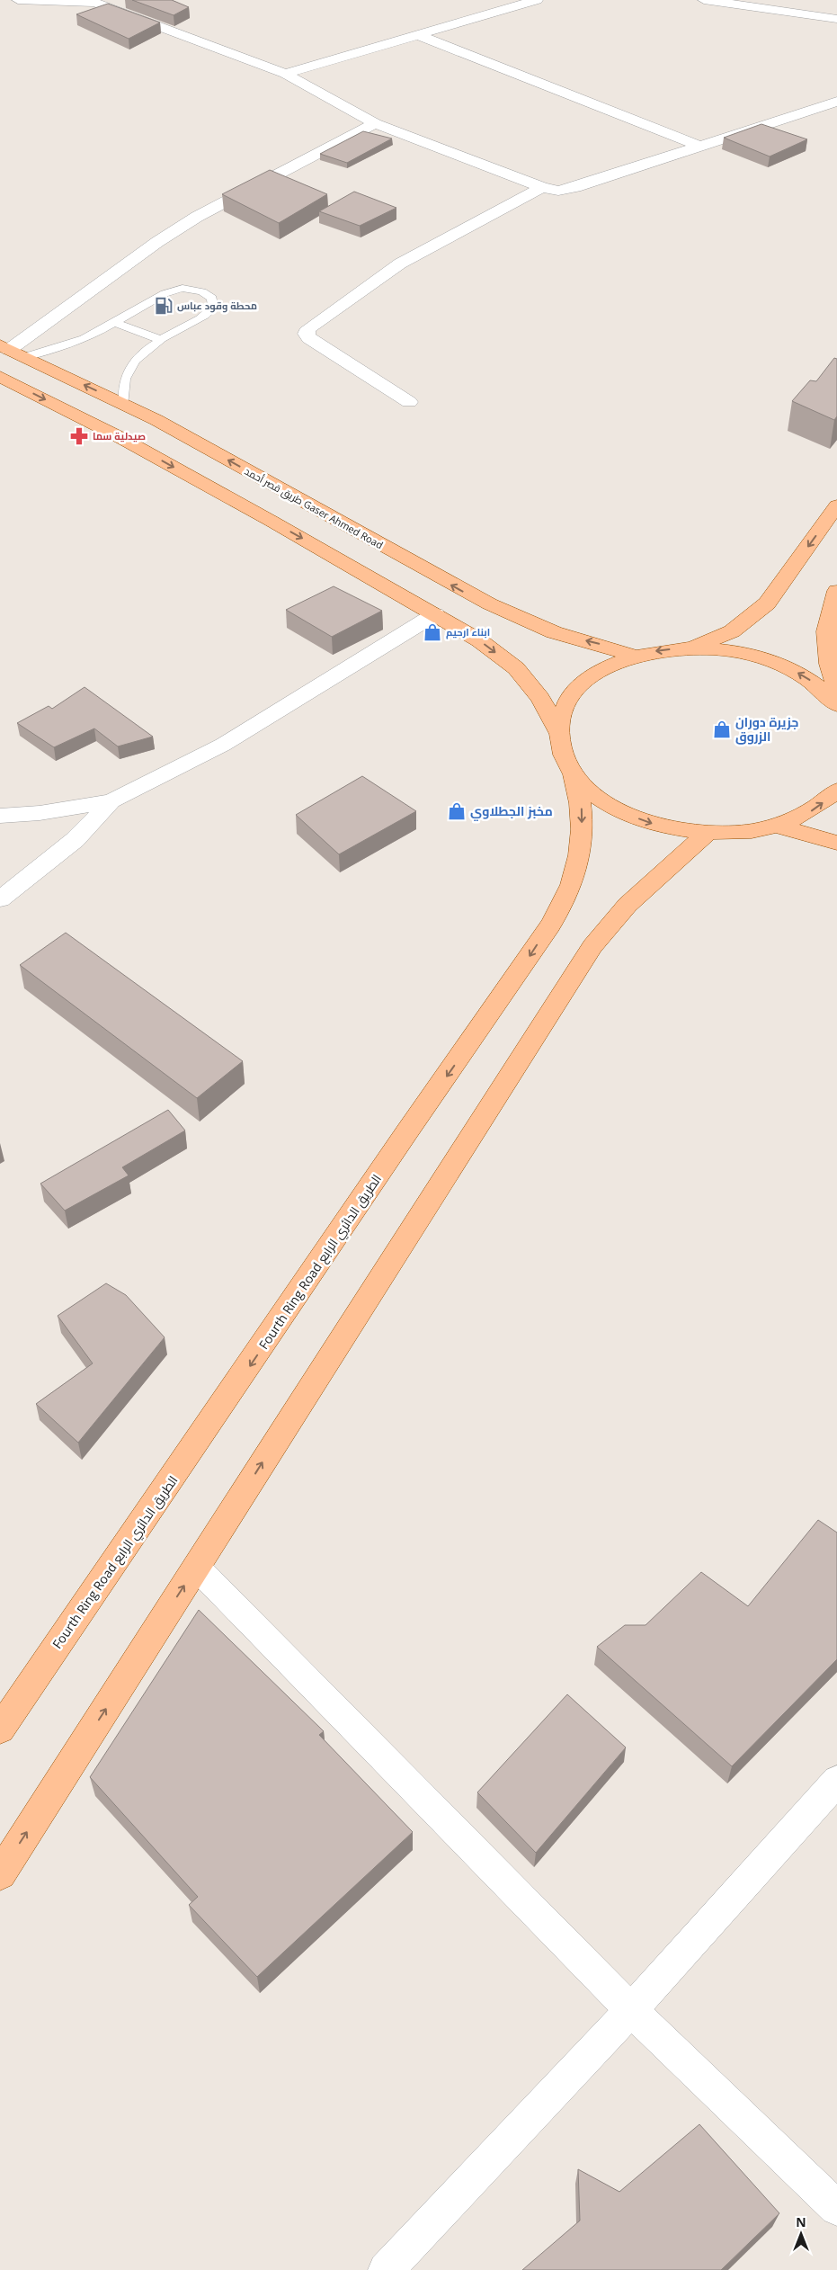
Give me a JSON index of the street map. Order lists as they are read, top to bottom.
{
  "streets": {
    "main road": ["طريق قصر أحمد Gaser Ahmed Road", "Fourth Ring Road الطريق الدائري الرابع"]
  },
  "places": {
    "fuel station": ["محطة وقود عباس"],
    "pharmacy": ["صيدلية سما"],
    "shop": ["ابناء ارحيم", "جزيرة دوران الزروق", "مخبز الجطلاوي"]
  },
  "north": "top"
}
